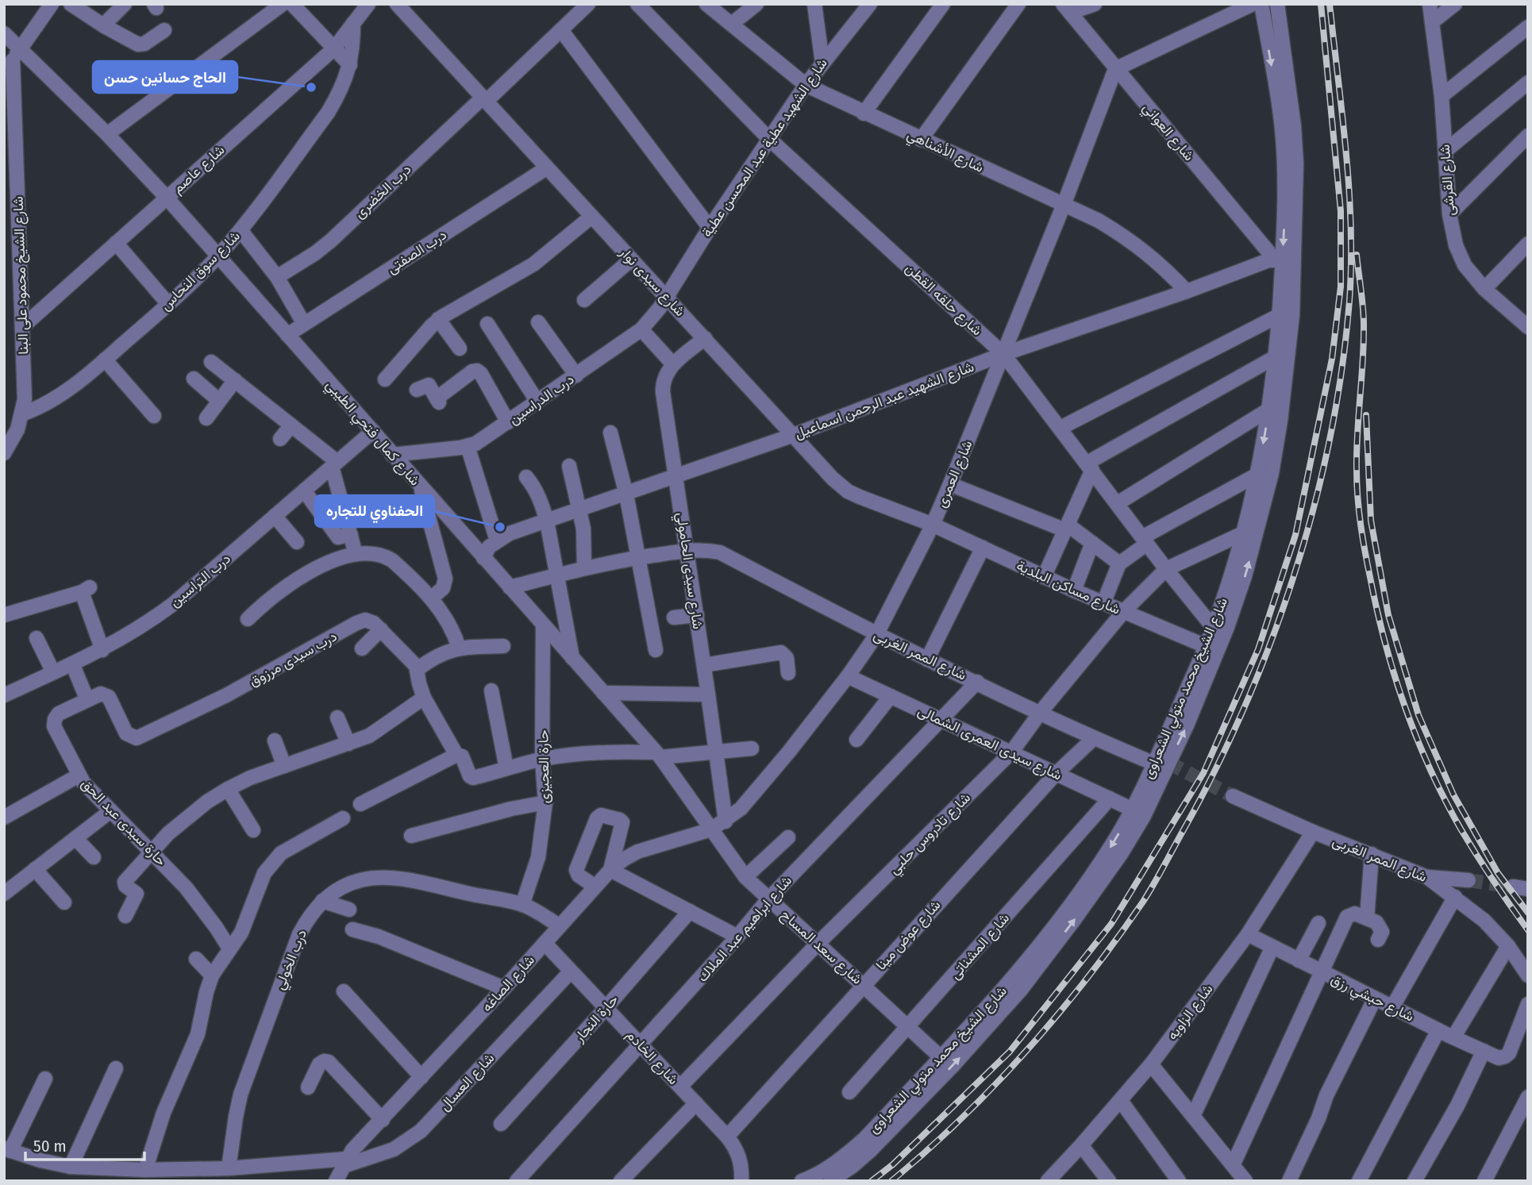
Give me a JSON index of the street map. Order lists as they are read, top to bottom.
{
  "streets": {
    "street": [
      "شارع العواني",
      "شارع الشهيد عطية عبد المحسن عطية",
      "شارع الأشناهي",
      "شارع عاصم",
      "شارع القرشى",
      "درب الخضرى",
      "درب الصفتى",
      "شارع سوق النحاس",
      "شارع الشيخ محمود على البنا",
      "شارع سيدى نوار",
      "شارع حلقه القطن",
      "درب الدراسين",
      "شارع الشهيد عبد الرحمن اسماعيل",
      "شارع كمال فتحي الطيبي",
      "شارع العمرى",
      "شارع سيدى الحامولي",
      "درب التراسين",
      "شارع مساكن البلدية",
      "شارع الممر الغربى",
      "درب سيدى مرزوق",
      "شارع الشيخ محمد متولي الشعراوى",
      "شارع سيدى العمرى الشمالى",
      "حارة العجيزى",
      "حارة سيدى عبد الحق",
      "شارع تادروس حلبي",
      "شارع ابراهيم عبد الملاك",
      "شارع عوض مينا",
      "شارع المشناتى",
      "شارع سعد المساح",
      "درب الخولي",
      "شارع الصاغه",
      "شارع حبشي رزق",
      "شارع الزاويه",
      "حارة النجار",
      "شارع الخادم",
      "شارع العسال"
    ]
  },
  "crossings": [
    ["شارع العواني", "شارع الشهيد عبد الرحمن اسماعيل"],
    ["شارع العواني", "شارع العمرى"],
    ["شارع العواني", "شارع الشيخ محمد متولي الشعراوى"],
    ["شارع الشهيد عطية عبد المحسن عطية", "شارع الأشناهي"],
    ["شارع الشهيد عطية عبد المحسن عطية", "شارع سيدى نوار"],
    ["شارع الشهيد عطية عبد المحسن عطية", "شارع حلقه القطن"],
    ["شارع الشهيد عطية عبد المحسن عطية", "درب الدراسين"],
    ["شارع الأشناهي", "شارع الشهيد عبد الرحمن اسماعيل"],
    ["شارع الأشناهي", "شارع العمرى"],
    ["شارع عاصم", "شارع سوق النحاس"],
    ["شارع عاصم", "شارع الشيخ محمود على البنا"],
    ["شارع عاصم", "شارع كمال فتحي الطيبي"],
    ["درب الخضرى", "شارع سيدى نوار"],
    ["درب الصفتى", "شارع سيدى نوار"],
    ["درب الصفتى", "شارع كمال فتحي الطيبي"],
    ["شارع سوق النحاس", "شارع الشيخ محمود على البنا"],
    ["شارع سوق النحاس", "شارع كمال فتحي الطيبي"],
    ["شارع سيدى نوار", "درب الدراسين"],
    ["شارع سيدى نوار", "شارع الشهيد عبد الرحمن اسماعيل"],
    ["شارع سيدى نوار", "شارع العمرى"],
    ["شارع سيدى نوار", "شارع سيدى الحامولي"],
    ["شارع سيدى نوار", "شارع مساكن البلدية"],
    ["شارع حلقه القطن", "شارع الشهيد عبد الرحمن اسماعيل"],
    ["شارع حلقه القطن", "شارع العمرى"],
    ["شارع حلقه القطن", "شارع الشيخ محمد متولي الشعراوى"],
    ["شارع حلقه القطن", "شارع تادروس حلبي"],
    ["درب الدراسين", "شارع كمال فتحي الطيبي"],
    ["شارع الشهيد عبد الرحمن اسماعيل", "شارع العمرى"],
    ["شارع الشهيد عبد الرحمن اسماعيل", "شارع سيدى الحامولي"],
    ["شارع الشهيد عبد الرحمن اسماعيل", "شارع الشيخ محمد متولي الشعراوى"],
    ["شارع كمال فتحي الطيبي", "شارع العمرى"],
    ["شارع كمال فتحي الطيبي", "درب التراسين"],
    ["شارع كمال فتحي الطيبي", "شارع الممر الغربى"],
    ["شارع كمال فتحي الطيبي", "حارة العجيزى"],
    ["شارع كمال فتحي الطيبي", "شارع سعد المساح"],
    ["شارع كمال فتحي الطيبي", "شارع الصاغه"],
    ["شارع العمرى", "شارع سيدى الحامولي"],
    ["شارع العمرى", "شارع مساكن البلدية"],
    ["شارع العمرى", "شارع الممر الغربى"],
    ["شارع العمرى", "شارع سيدى العمرى الشمالى"],
    ["شارع العمرى", "شارع سعد المساح"],
    ["شارع العمرى", "شارع الصاغه"],
    ["شارع سيدى الحامولي", "شارع الممر الغربى"],
    ["شارع مساكن البلدية", "شارع الشيخ محمد متولي الشعراوى"],
    ["شارع مساكن البلدية", "شارع تادروس حلبي"],
    ["شارع الممر الغربى", "شارع الشيخ محمد متولي الشعراوى"],
    ["شارع الممر الغربى", "شارع تادروس حلبي"],
    ["شارع الممر الغربى", "شارع ابراهيم عبد الملاك"],
    ["شارع الممر الغربى", "شارع عوض مينا"],
    ["شارع الممر الغربى", "شارع الزاويه"],
    ["درب سيدى مرزوق", "حارة سيدى عبد الحق"],
    ["شارع الشيخ محمد متولي الشعراوى", "شارع سيدى العمرى الشمالى"],
    ["شارع الشيخ محمد متولي الشعراوى", "شارع سعد المساح"],
    ["شارع سيدى العمرى الشمالى", "شارع تادروس حلبي"],
    ["شارع سيدى العمرى الشمالى", "شارع ابراهيم عبد الملاك"],
    ["شارع سيدى العمرى الشمالى", "شارع عوض مينا"],
    ["شارع سيدى العمرى الشمالى", "شارع المشناتى"],
    ["حارة العجيزى", "درب الخولي"],
    ["شارع تادروس حلبي", "شارع سعد المساح"],
    ["شارع تادروس حلبي", "شارع الخادم"],
    ["شارع ابراهيم عبد الملاك", "شارع سعد المساح"],
    ["شارع ابراهيم عبد الملاك", "شارع الخادم"],
    ["شارع عوض مينا", "شارع سعد المساح"],
    ["شارع عوض مينا", "شارع الخادم"],
    ["شارع المشناتى", "شارع سعد المساح"],
    ["شارع سعد المساح", "شارع الصاغه"],
    ["درب الخولي", "شارع الصاغه"],
    ["درب الخولي", "شارع العسال"],
    ["شارع الصاغه", "شارع الخادم"],
    ["شارع الصاغه", "شارع العسال"],
    ["شارع حبشي رزق", "شارع الزاويه"],
    ["حارة النجار", "شارع الخادم"],
    ["شارع الخادم", "شارع العسال"]
  ],
  "places": ["الحاج حسانين حسن", "الحفناوي للتجاره"],
  "scale_bar": "50 m"
}
